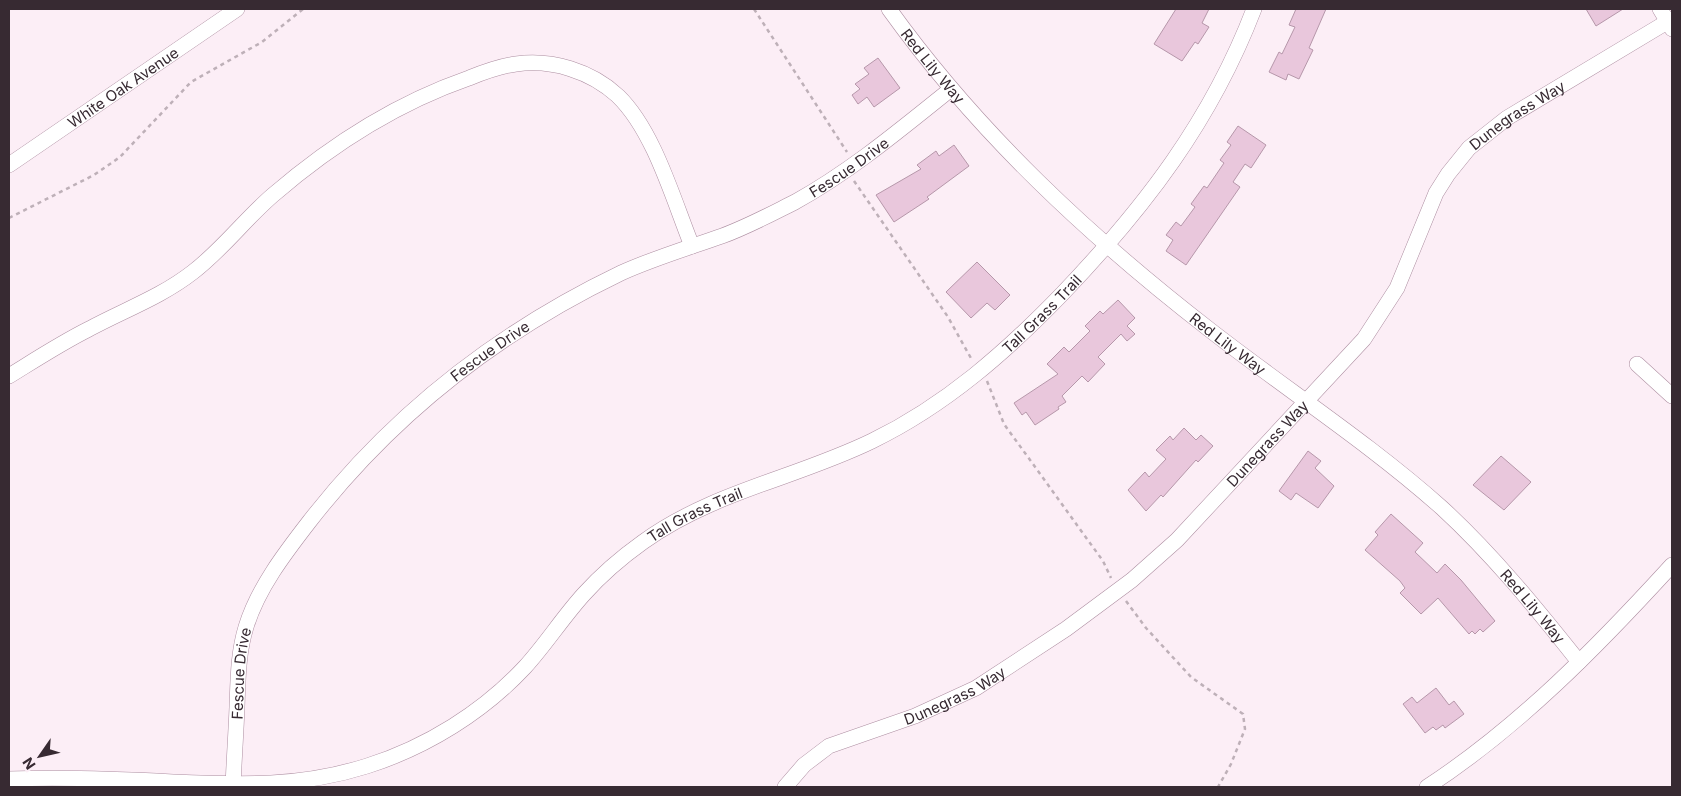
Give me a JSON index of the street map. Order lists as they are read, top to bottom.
{
  "streets": {
    "street": [
      "Red Lily Way",
      "White Oak Avenue",
      "Dunegrass Way",
      "Fescue Drive",
      "Tall Grass Trail"
    ]
  },
  "crossings": [
    ["Red Lily Way", "Dunegrass Way"],
    ["Red Lily Way", "Fescue Drive"],
    ["Red Lily Way", "Tall Grass Trail"],
    ["Fescue Drive", "Tall Grass Trail"]
  ],
  "north": "bottom left"
}
